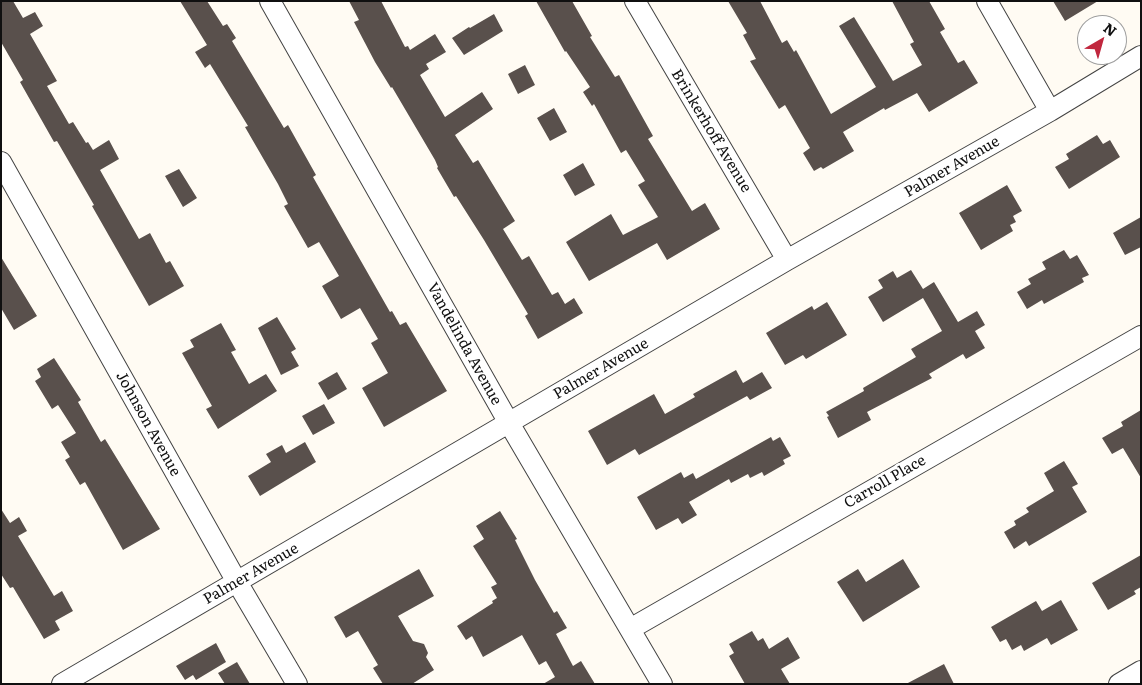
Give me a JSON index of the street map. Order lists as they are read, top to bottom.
{
  "streets": {
    "street": [
      "Brinkerhoff Avenue",
      "Palmer Avenue",
      "Vandelinda Avenue",
      "Johnson Avenue",
      "Carroll Place"
    ]
  },
  "crossings": [
    ["Brinkerhoff Avenue", "Palmer Avenue"],
    ["Palmer Avenue", "Vandelinda Avenue"],
    ["Palmer Avenue", "Johnson Avenue"],
    ["Vandelinda Avenue", "Carroll Place"]
  ],
  "north": "top right"
}
